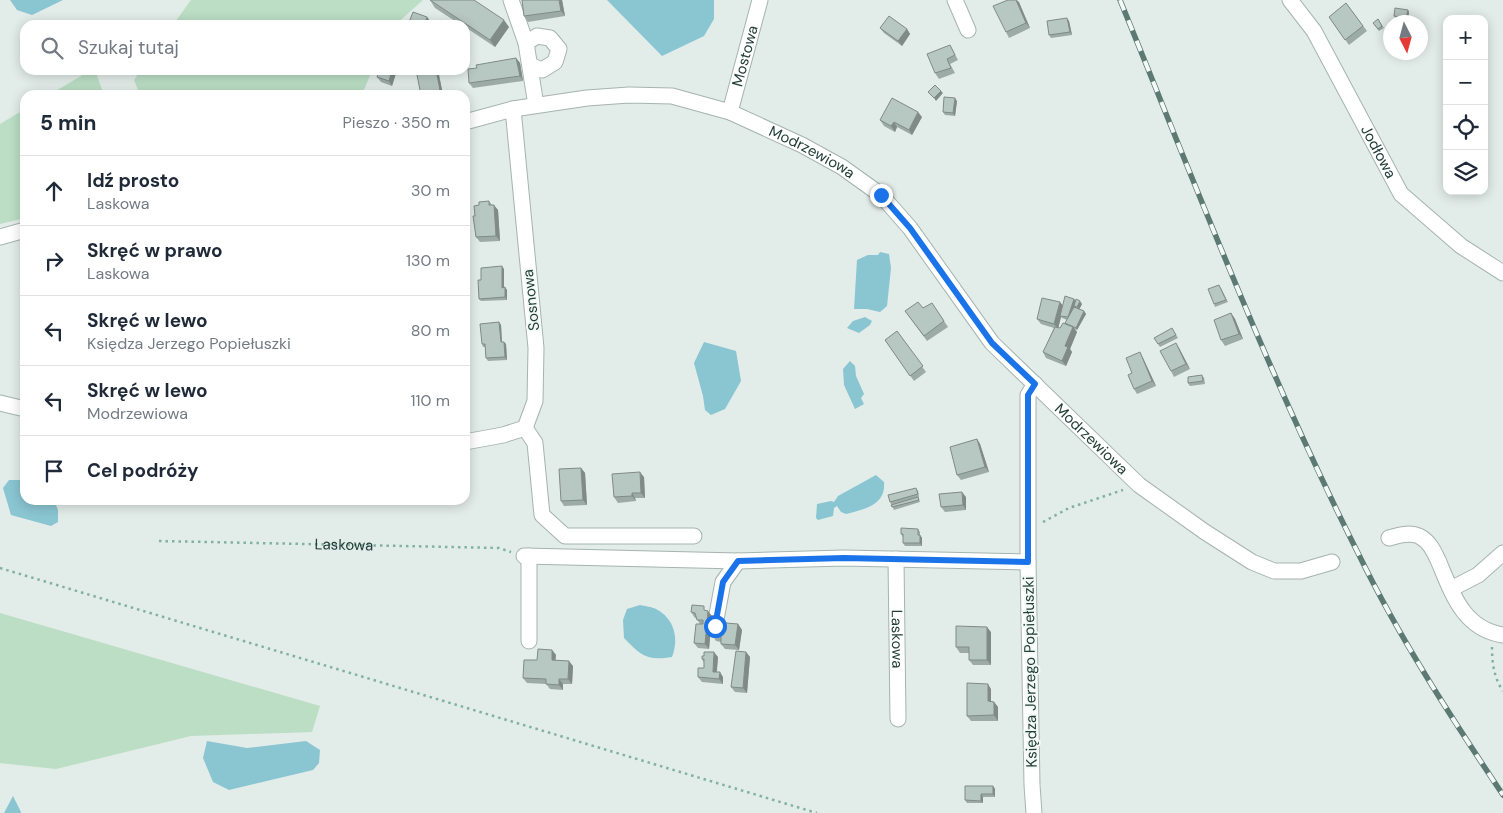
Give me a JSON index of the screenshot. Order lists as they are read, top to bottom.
{
  "streets": {
    "street": [
      "Mostowa",
      "Jodłowa",
      "Modrzewiowa",
      "Sosnowa",
      "Laskowa",
      "Księdza Jerzego Popiełuszki"
    ]
  },
  "crossings": [
    ["Mostowa", "Modrzewiowa"],
    ["Modrzewiowa", "Sosnowa"],
    ["Modrzewiowa", "Księdza Jerzego Popiełuszki"]
  ],
  "north": "bottom",
  "page": {
    "map_buttons": ["+", "−"],
    "search": "Szukaj tutaj",
    "heading": ["5 min", "Pieszo · 350 m"],
    "list": [
      ["Idź prosto", "Laskowa", "30 m"],
      ["Skręć w prawo", "Laskowa", "130 m"],
      ["Skręć w lewo", "Księdza Jerzego Popiełuszki", "80 m"],
      ["Skręć w lewo", "Modrzewiowa", "110 m"],
      "Cel podróży"
    ]
  }
}
